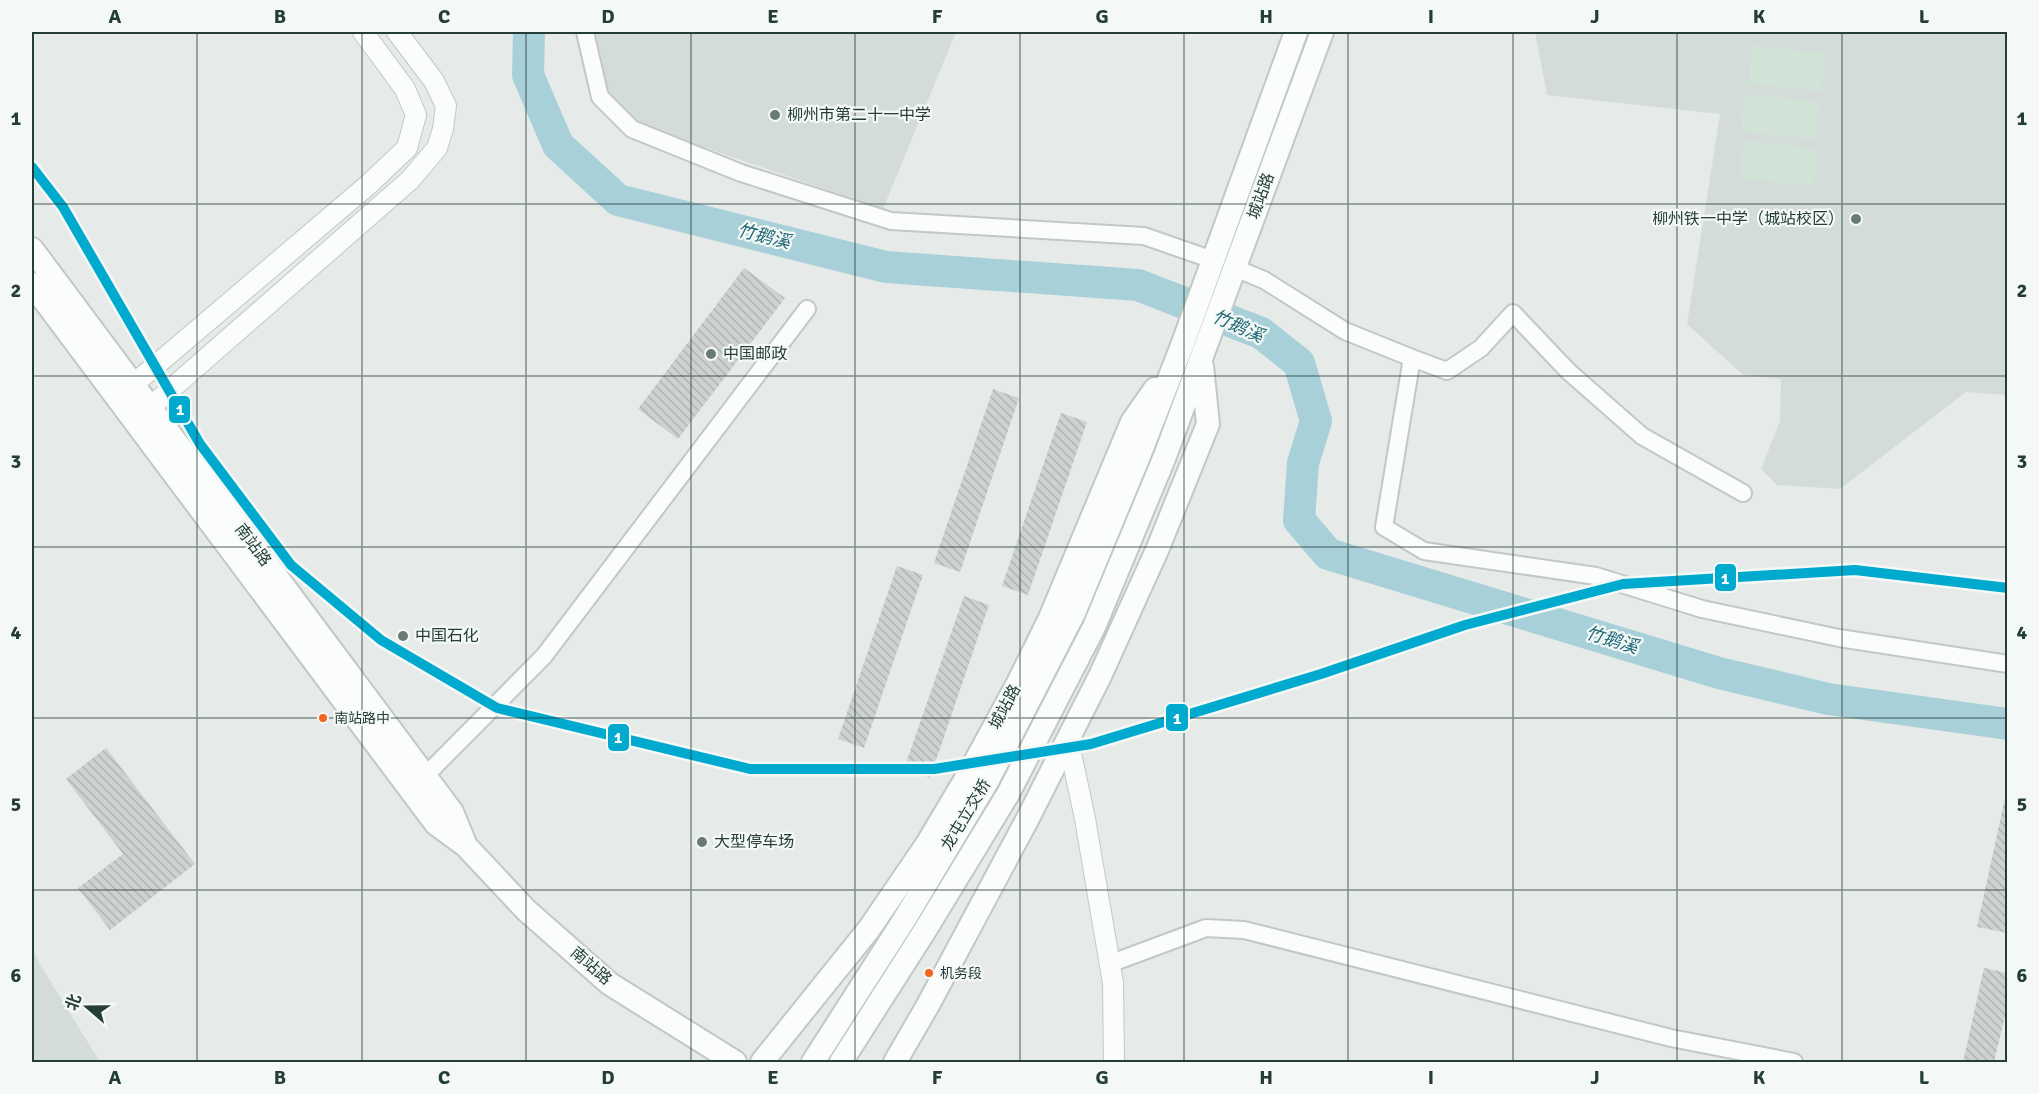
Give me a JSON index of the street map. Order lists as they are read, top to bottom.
{
  "streets": {
    "main road": ["城站路", "南站路", "龙屯立交桥"]
  },
  "crossings": [
    ["城站路", "龙屯立交桥"]
  ],
  "water": ["竹鹅溪"],
  "places": [
    "柳州市第二十一中学",
    "柳州铁一中学（城站校区）",
    "中国邮政",
    "中国石化",
    "南站路中",
    "大型停车场",
    "机务段"
  ],
  "lines": ["transit line 1"],
  "north": "left",
  "grid": {
    "columns": [
      "A",
      "B",
      "C",
      "D",
      "E",
      "F",
      "G",
      "H",
      "I",
      "J",
      "K",
      "L"
    ],
    "rows": [
      "1",
      "2",
      "3",
      "4",
      "5",
      "6"
    ]
  }
}
